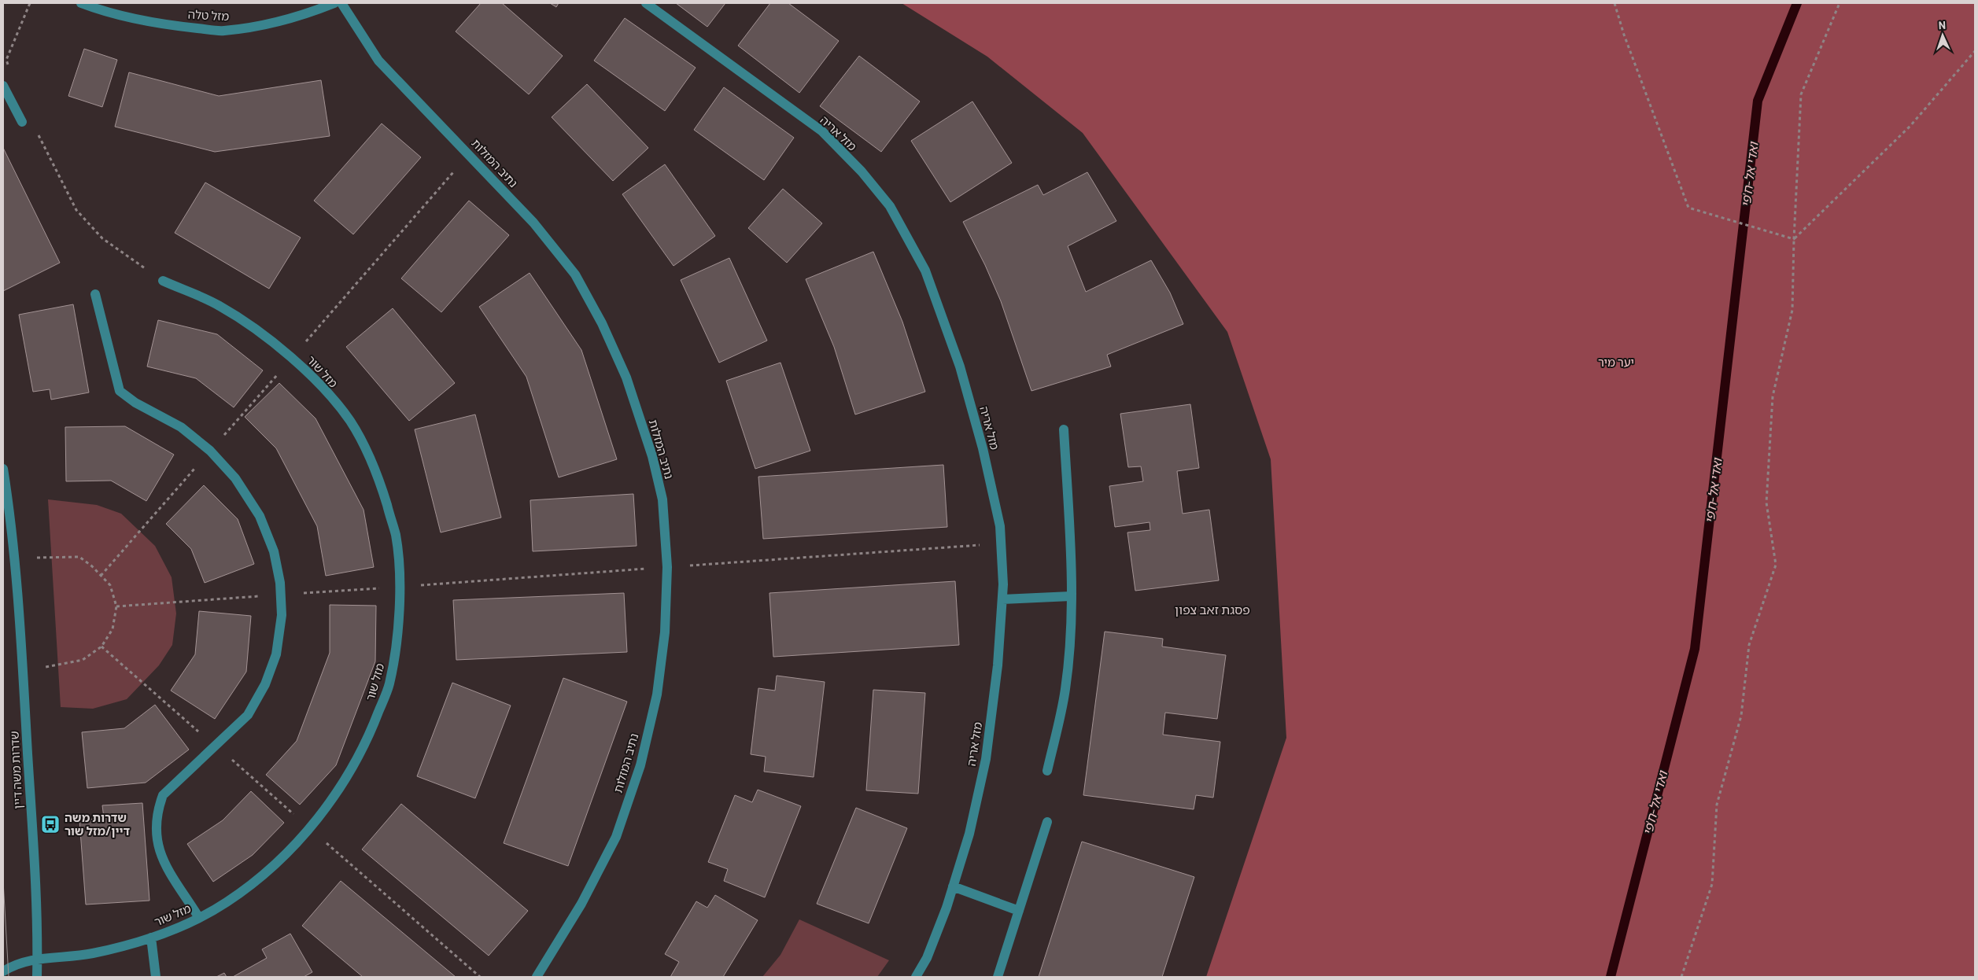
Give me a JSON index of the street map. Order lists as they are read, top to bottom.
{
  "streets": {
    "street": [
      "מזל טלה",
      "מזל אריה",
      "נתיב המזלות",
      "מזל שור",
      "שדרות משה דיין"
    ]
  },
  "crossings": [
    ["מזל שור", "שדרות משה דיין"]
  ],
  "districts": ["פסגת זאב צפון"],
  "water": ["ואדי אל-ח'פי"],
  "parks": ["יער מיר"],
  "places": {
    "bus stop": ["שדרות משה דיין/מזל שור"]
  },
  "north": "top"
}
